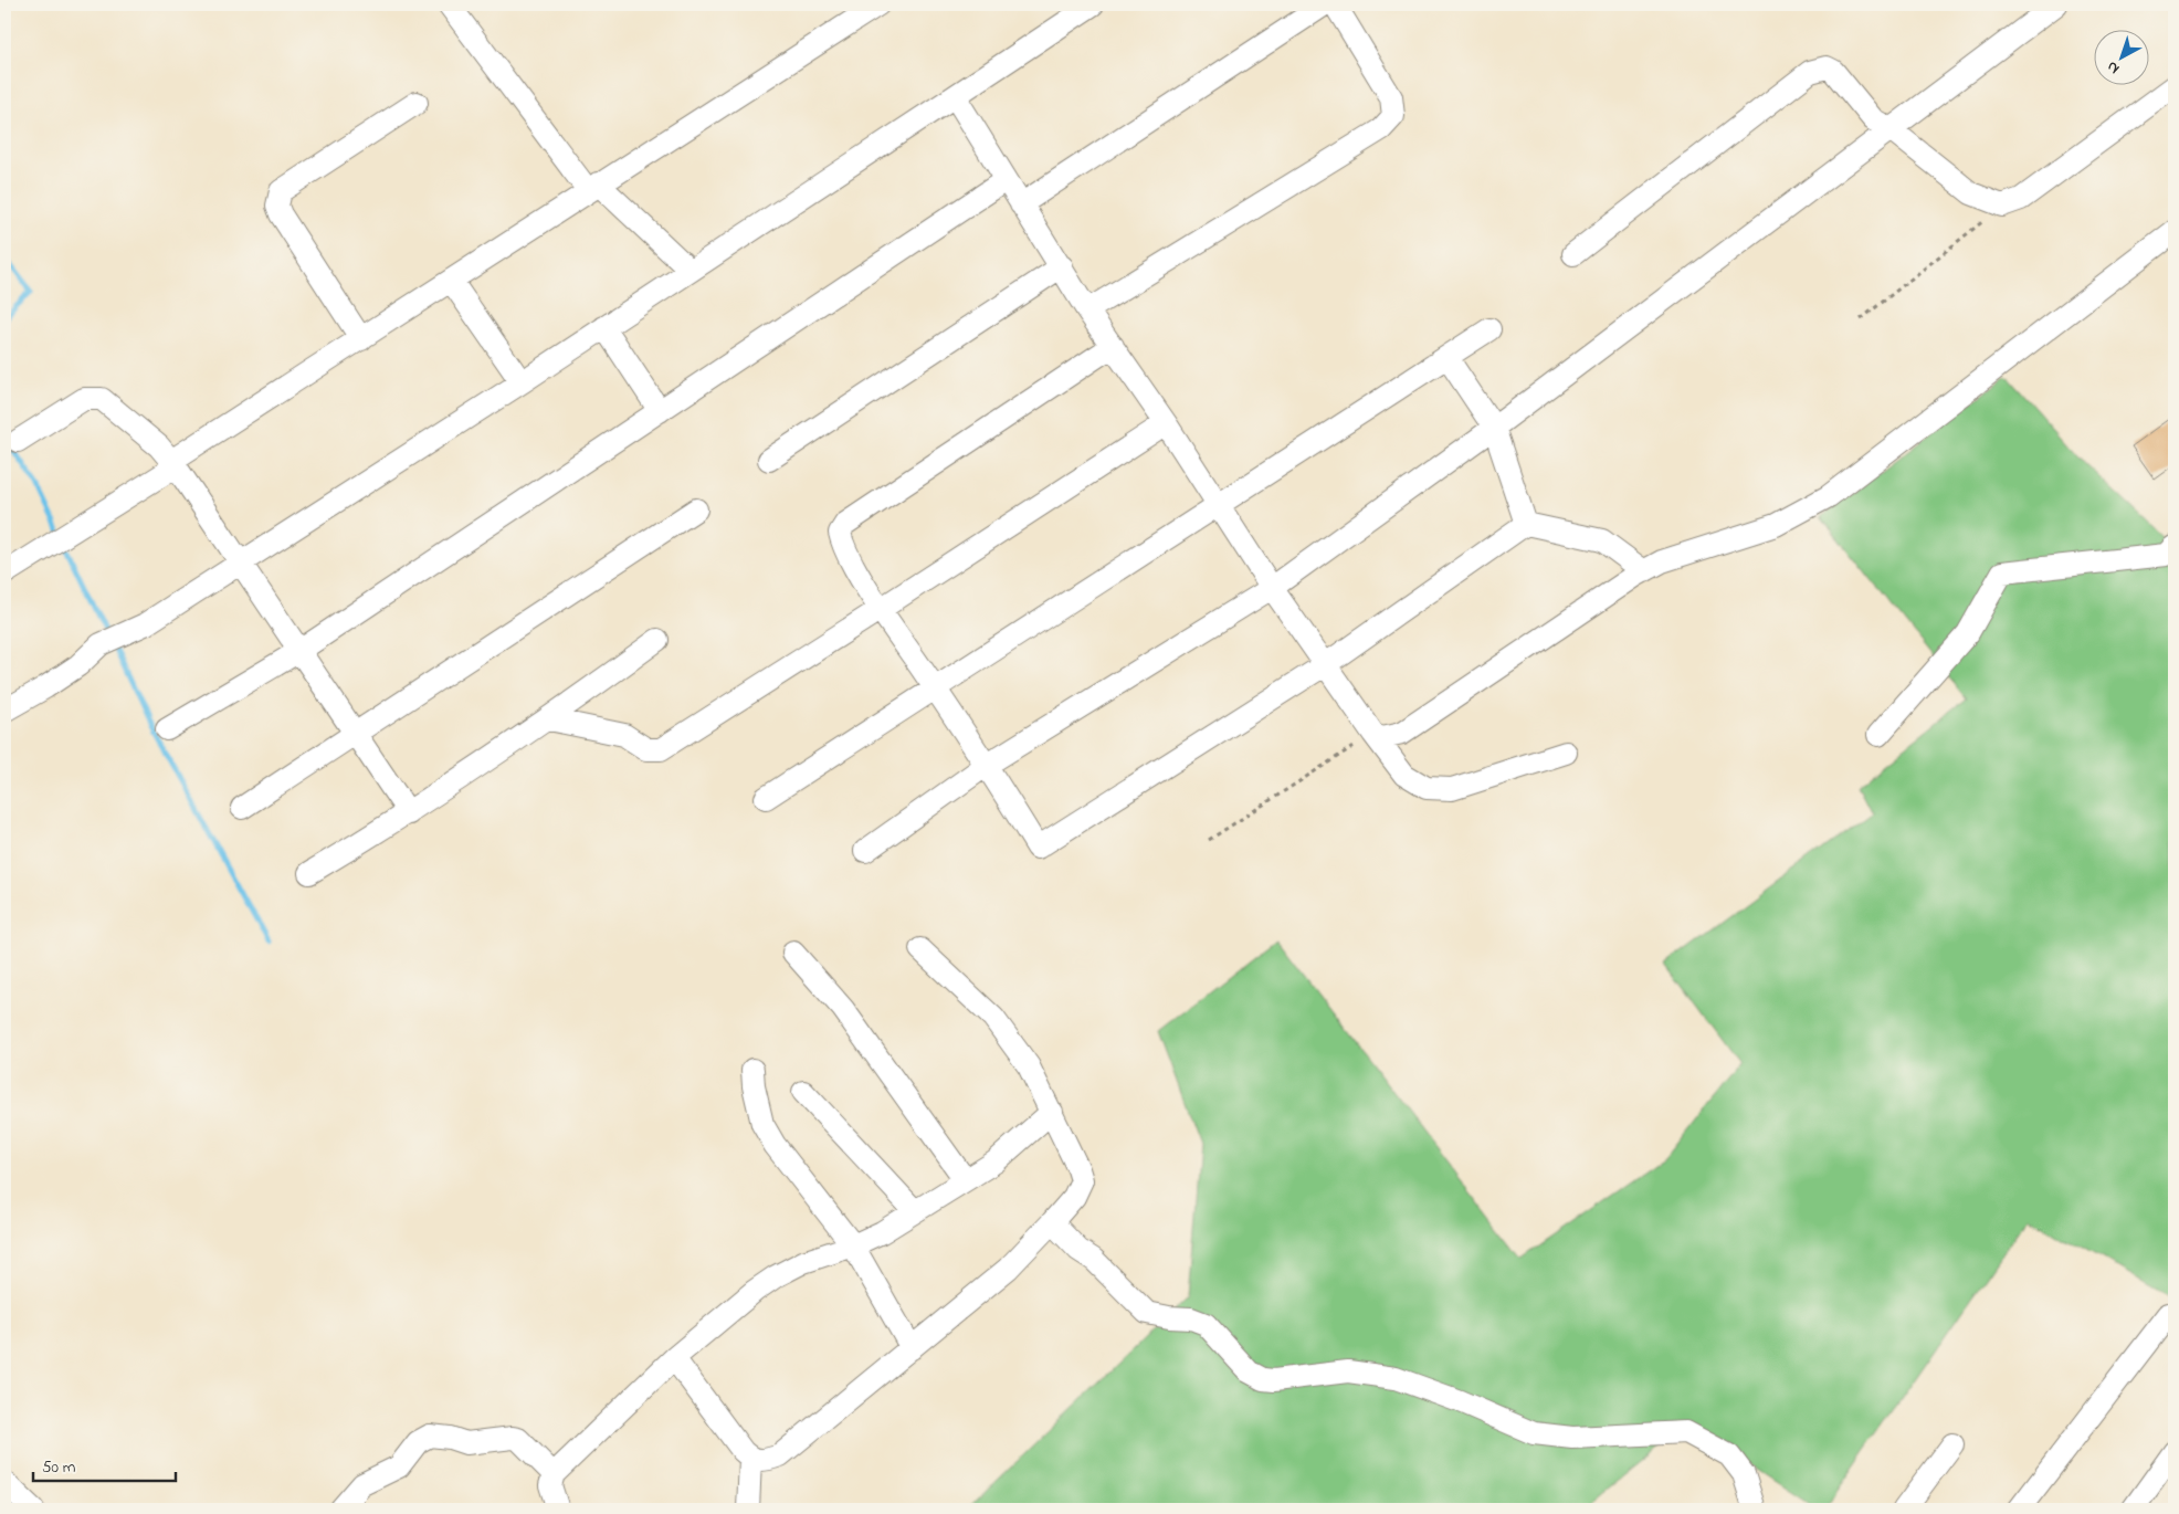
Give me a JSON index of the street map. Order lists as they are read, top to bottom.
{
  "scale_bar": "50 m",
  "north": "bottom left"
}
